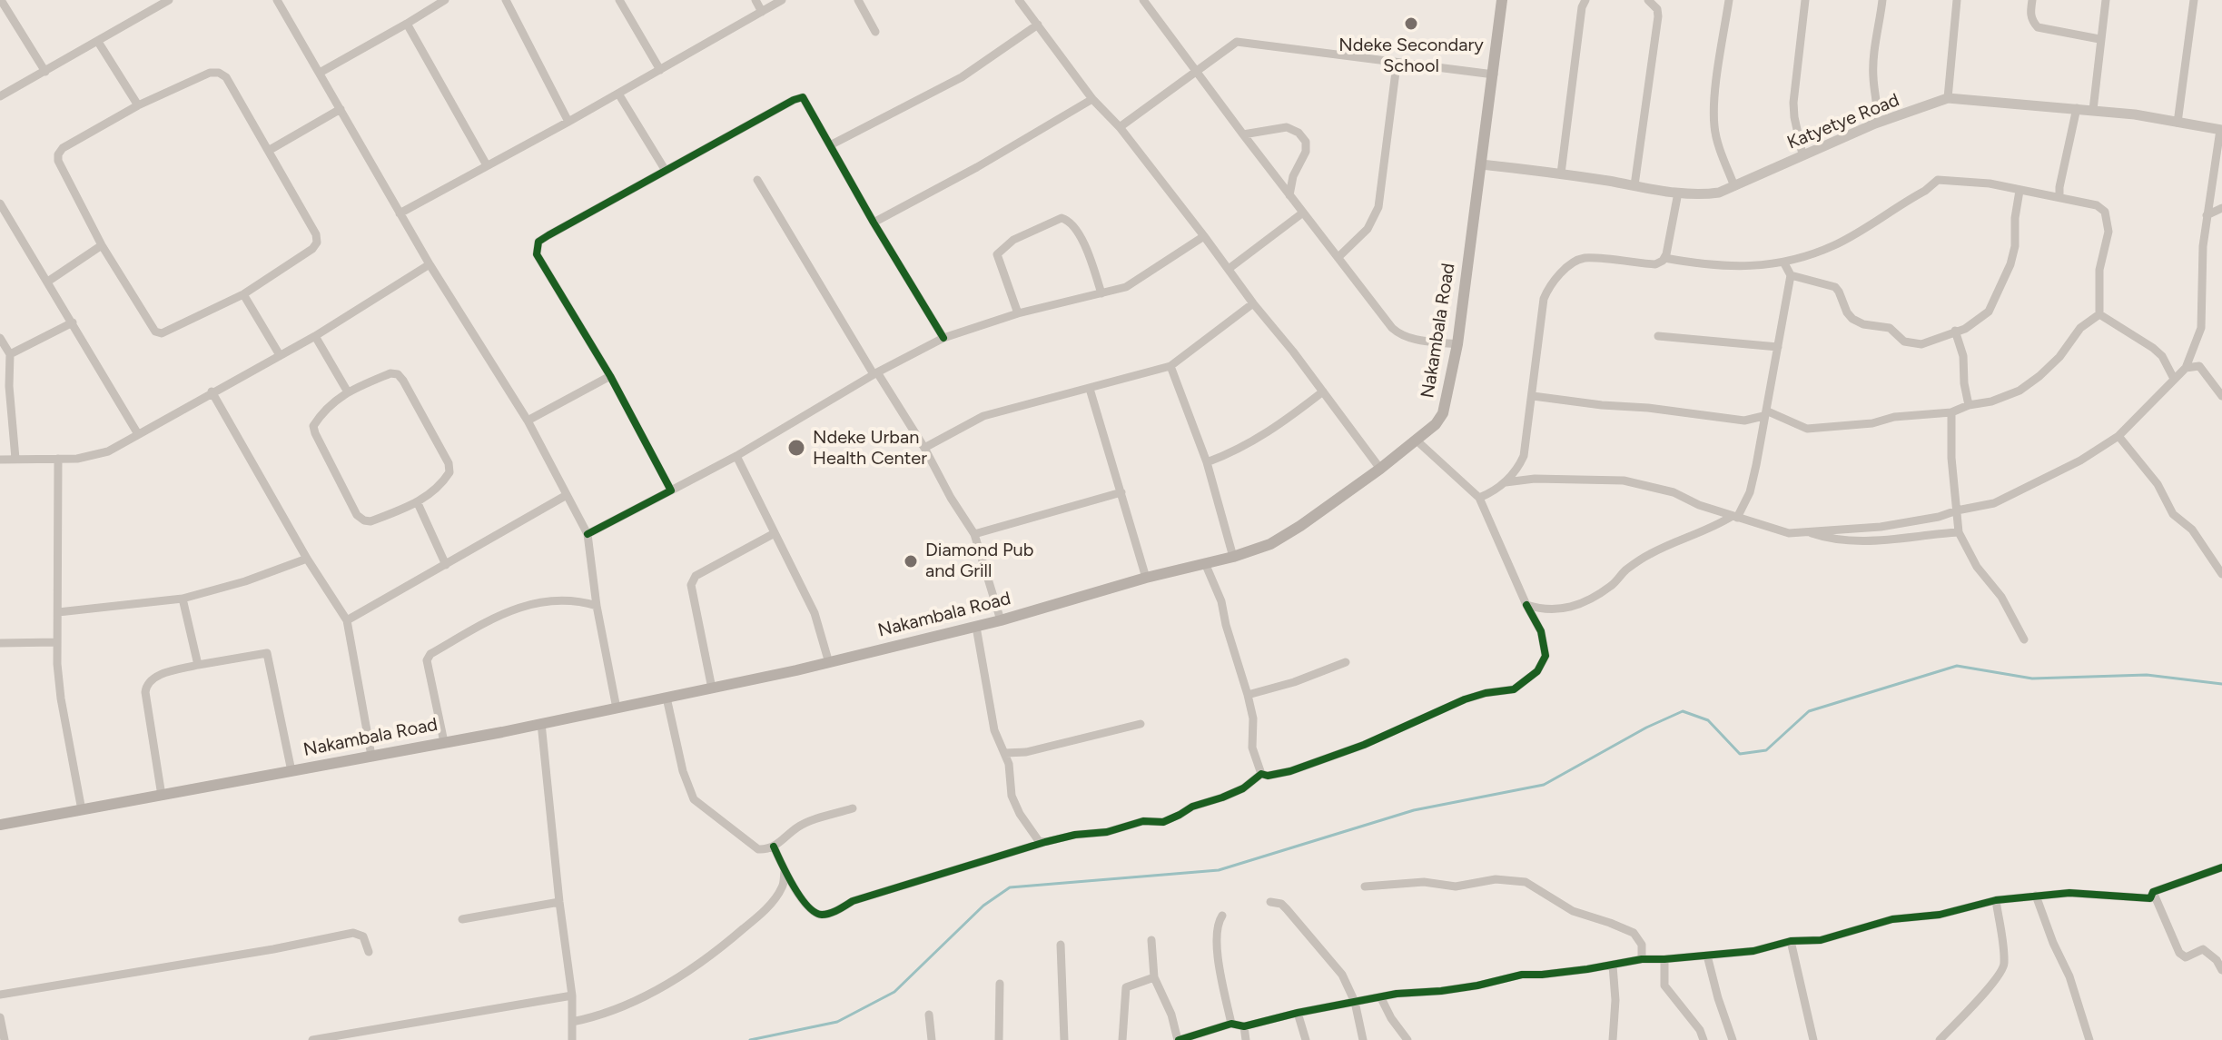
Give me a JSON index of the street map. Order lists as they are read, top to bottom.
{
  "streets": {
    "main road": ["Nakambala Road"],
    "street": ["Katyetye Road"]
  },
  "crossings": [
    ["Katyetye Road", "Nakambala Road"]
  ],
  "places": ["Ndeke Secondary School", "Ndeke Urban Health Center", "Diamond Pub and Grill"]
}
